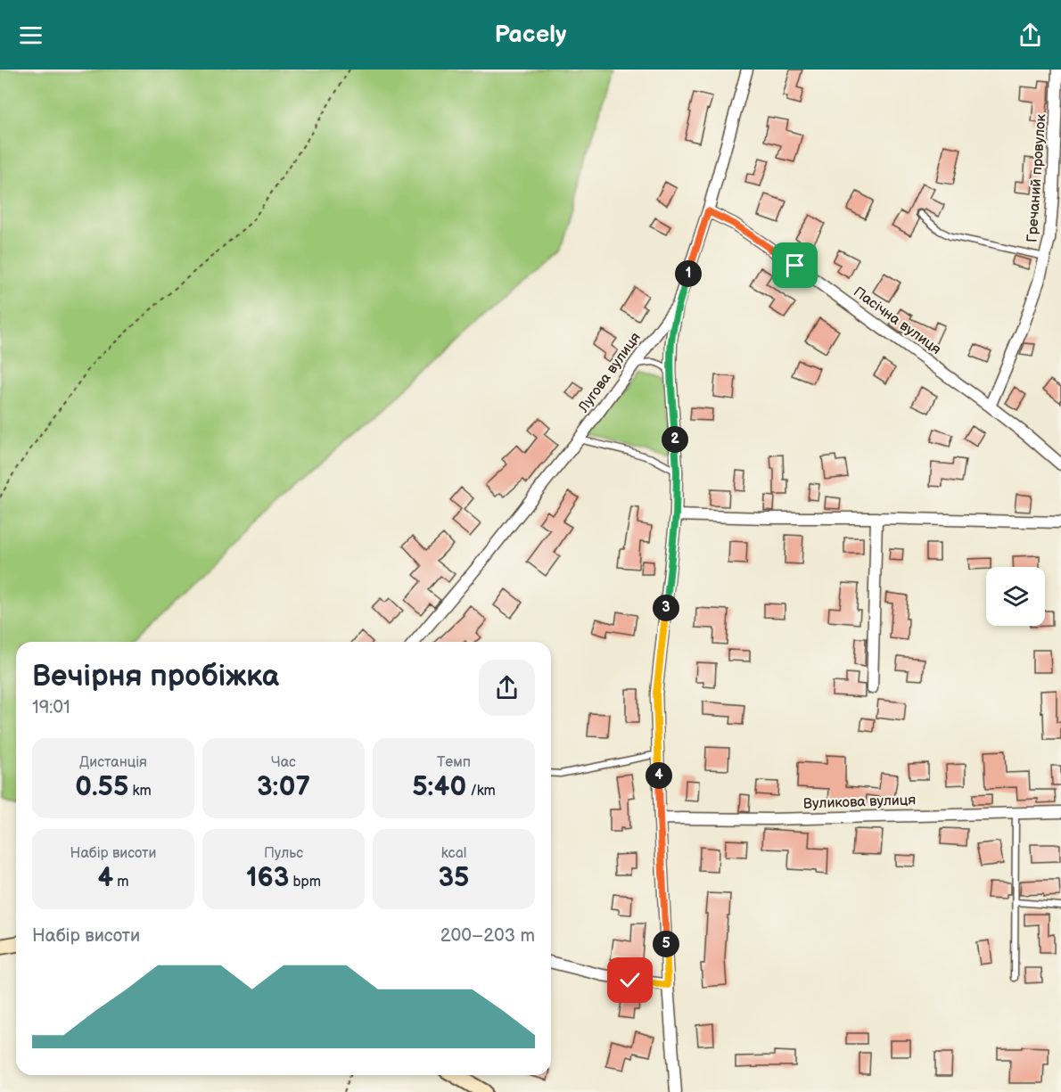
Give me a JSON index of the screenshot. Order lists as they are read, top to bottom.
{
  "streets": {
    "street": [
      "Гречаний провулок",
      "Пасічна вулиця",
      "Лугова вулиця",
      "Вуликова вулиця"
    ]
  },
  "crossings": [
    ["Гречаний провулок", "Пасічна вулиця"],
    ["Пасічна вулиця", "Лугова вулиця"]
  ],
  "page": {
    "header": "Pacely",
    "pins": [
      "1",
      "2",
      "3",
      "4",
      "5"
    ],
    "heading": ["Вечірня пробіжка", "19:01"],
    "stats": [
      ["Дистанція", "0.55 km"],
      ["Час", "3:07"],
      ["Темп", "5:40 /km"],
      ["Набір висоти", "4 m"],
      ["Пульс", "163 bpm"],
      ["kcal", "35"]
    ],
    "chart": ["Набір висоти", "200–203 m"]
  }
}
